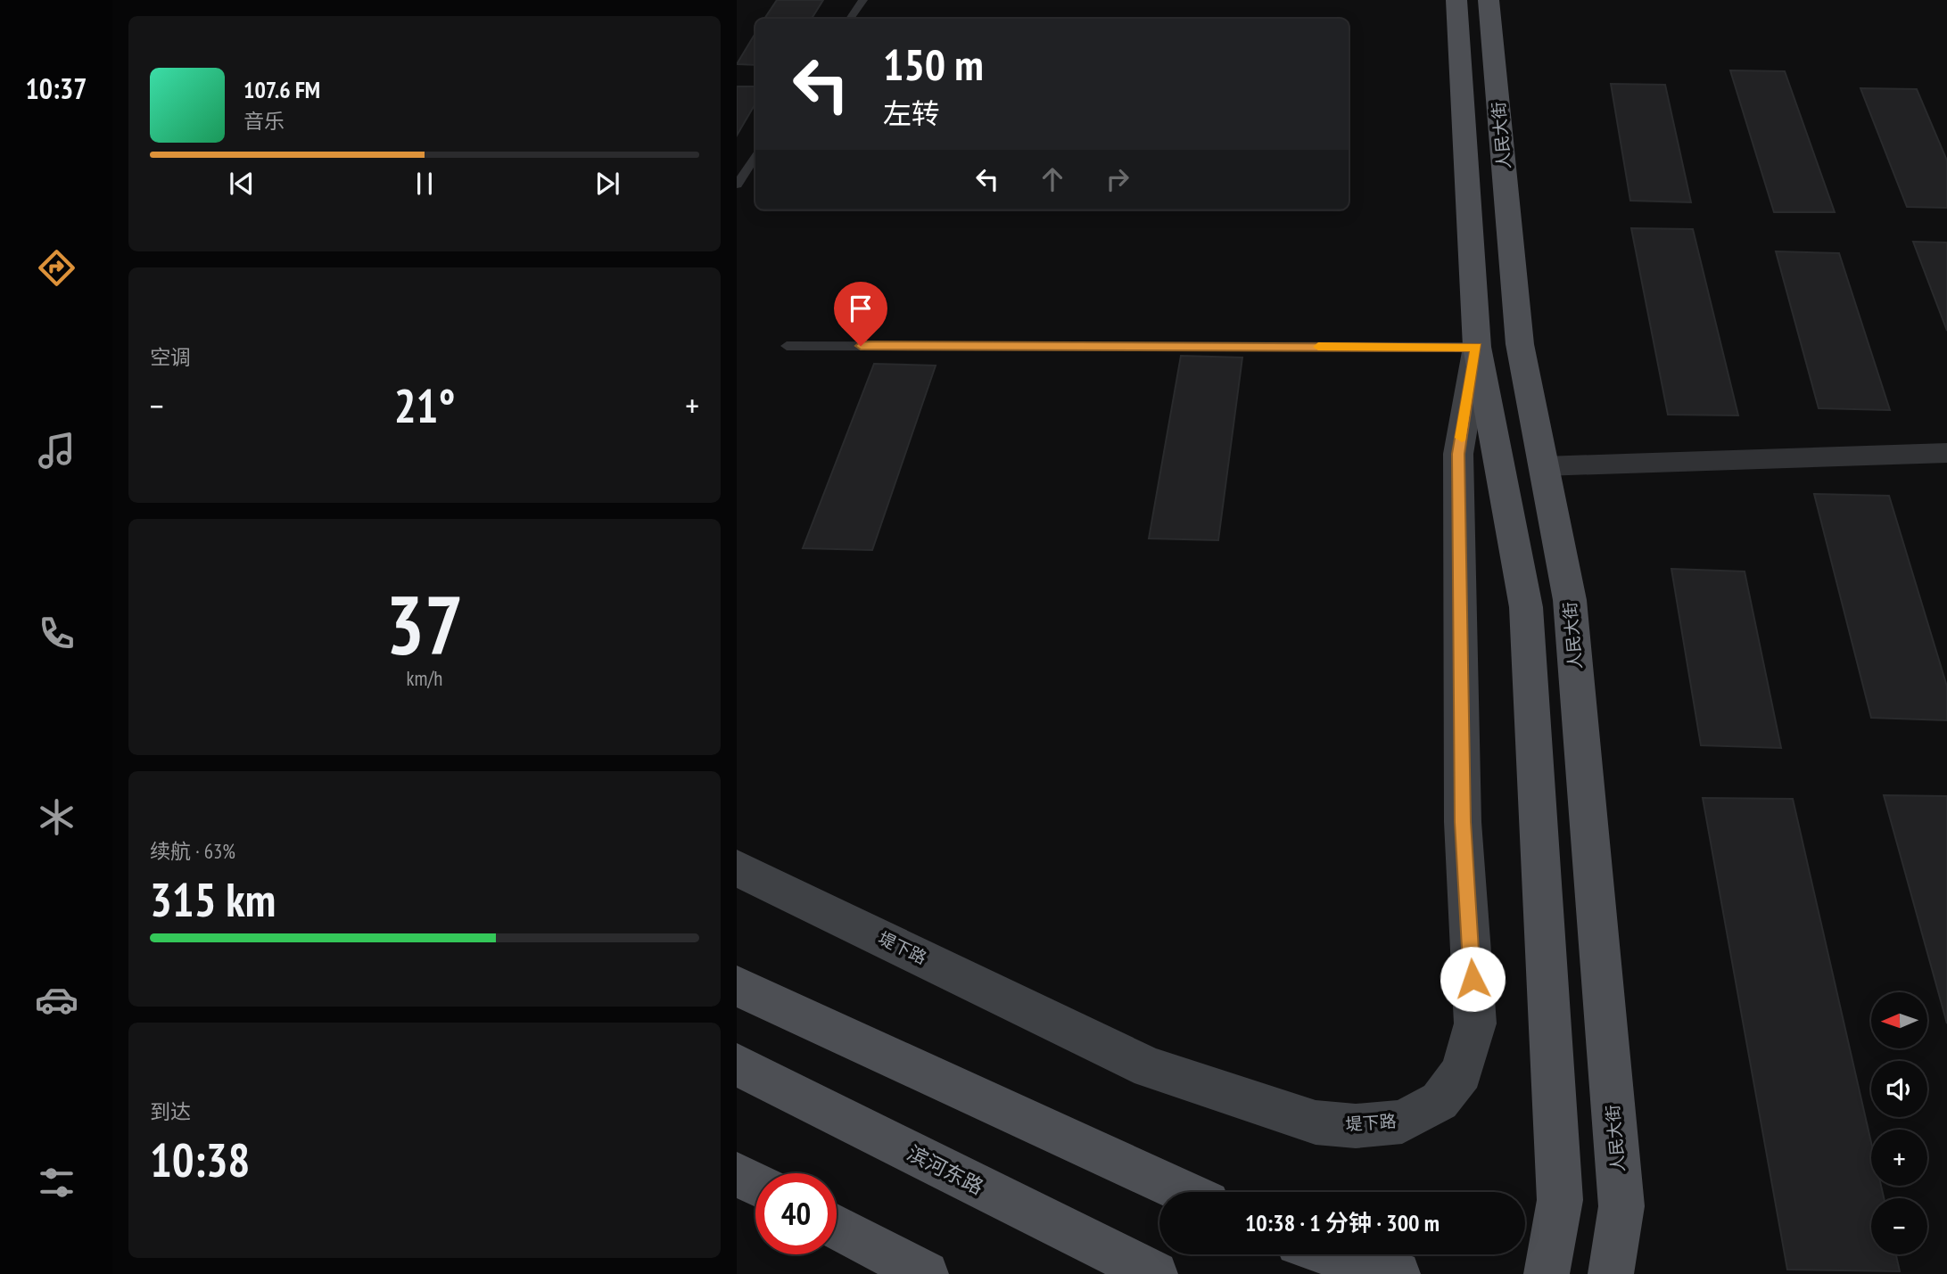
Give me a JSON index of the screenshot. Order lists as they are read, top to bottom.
{
  "streets": {
    "main road": ["人民大街", "滨河东路"],
    "street": ["堤下路"]
  },
  "crossings": [
    ["人民大街", "堤下路"]
  ],
  "north": "left",
  "page": {
    "tabs": "10:37",
    "turn": ["150 m", "左转"],
    "song": ["107.6 FM", "音乐"],
    "tile": [
      "空调",
      ["37", "km/h"],
      ["续航 · 63%", "315 km"],
      ["到达", "10:38"]
    ],
    "heat": ["−", "21°", "+"],
    "map_buttons": ["+", "−"],
    "limit": "40",
    "trip": "10:38 · 1 分钟 · 300 m"
  }
}
